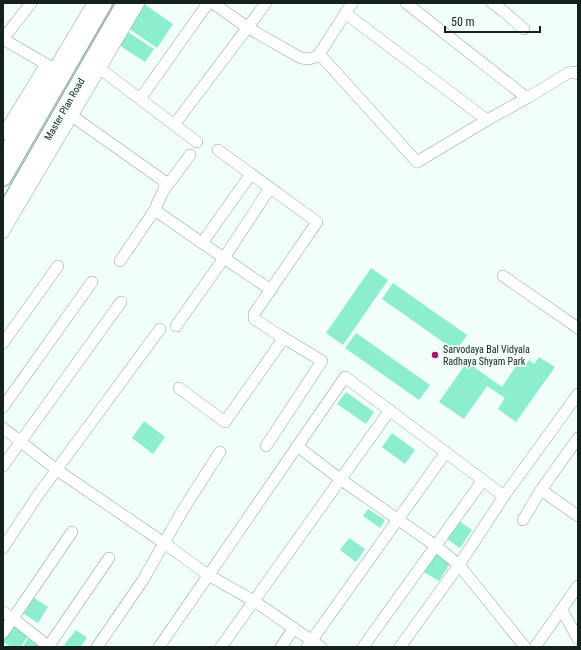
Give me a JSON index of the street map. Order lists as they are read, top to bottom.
{
  "streets": {
    "main road": ["Master Plan Road"]
  },
  "places": ["Sarvodaya Bal Vidyala Radhaya Shyam Park"],
  "scale_bar": "50 m"
}
